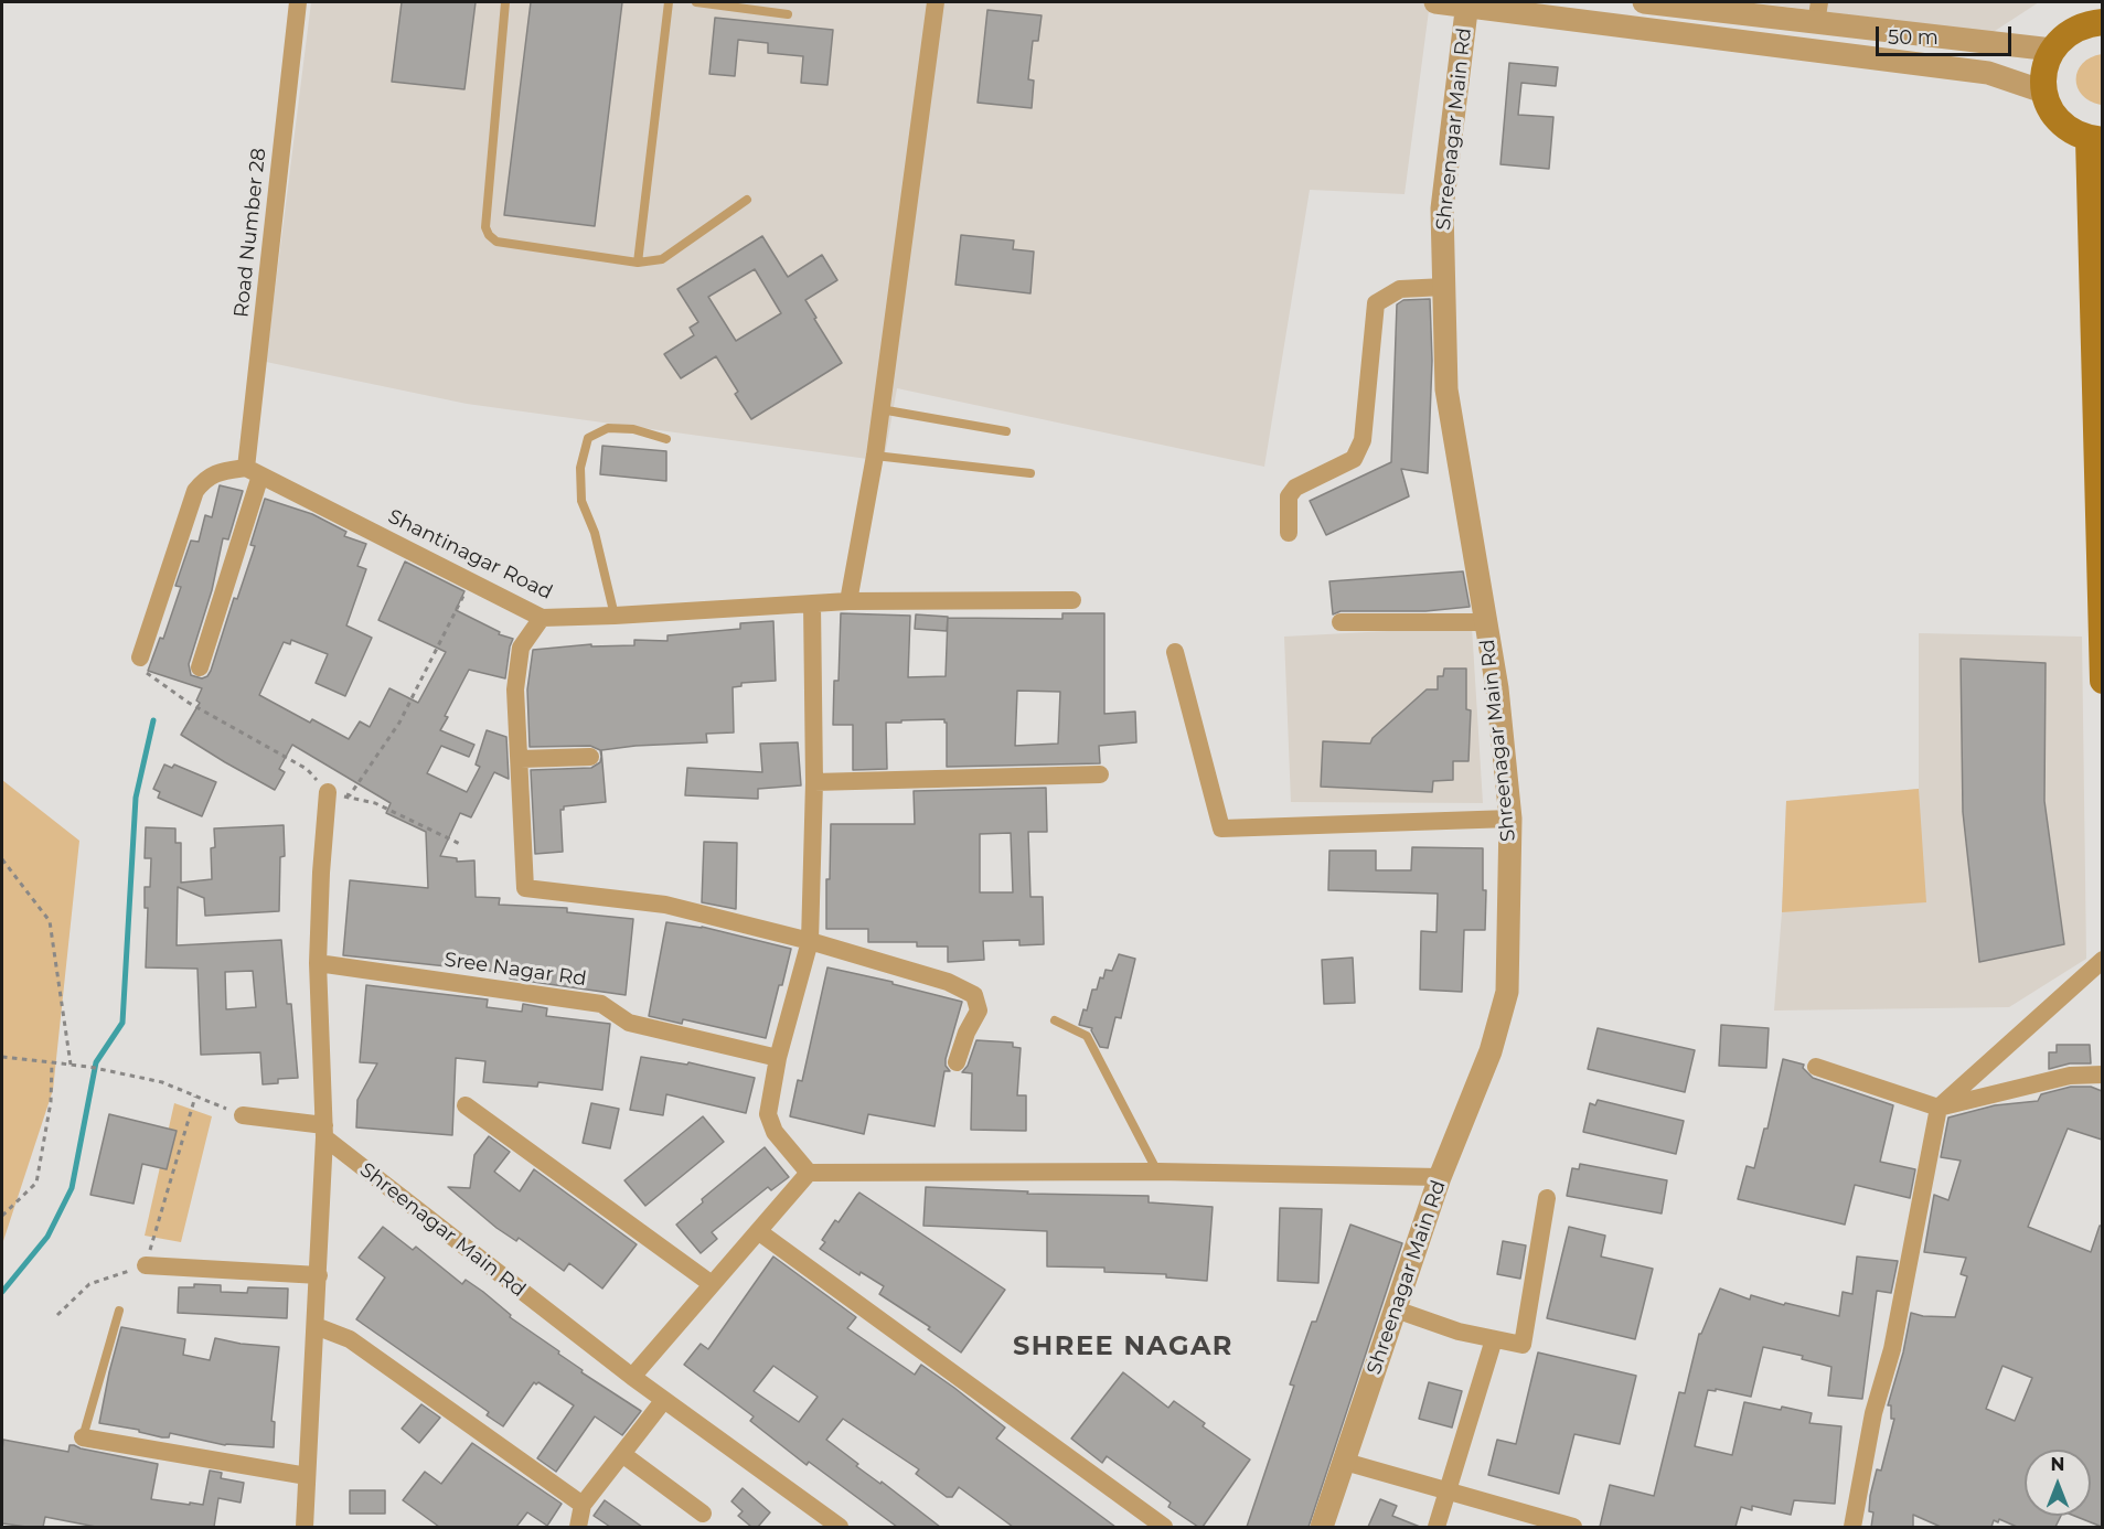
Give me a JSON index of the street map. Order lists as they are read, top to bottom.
{
  "streets": {
    "street": [
      "Shreenagar Main Rd",
      "Road Number 28",
      "Shantinagar Road",
      "Sree Nagar Rd"
    ]
  },
  "crossings": [
    ["Road Number 28", "Shantinagar Road"]
  ],
  "districts": ["SHREE NAGAR"],
  "scale_bar": "50 m",
  "north": "top"
}
